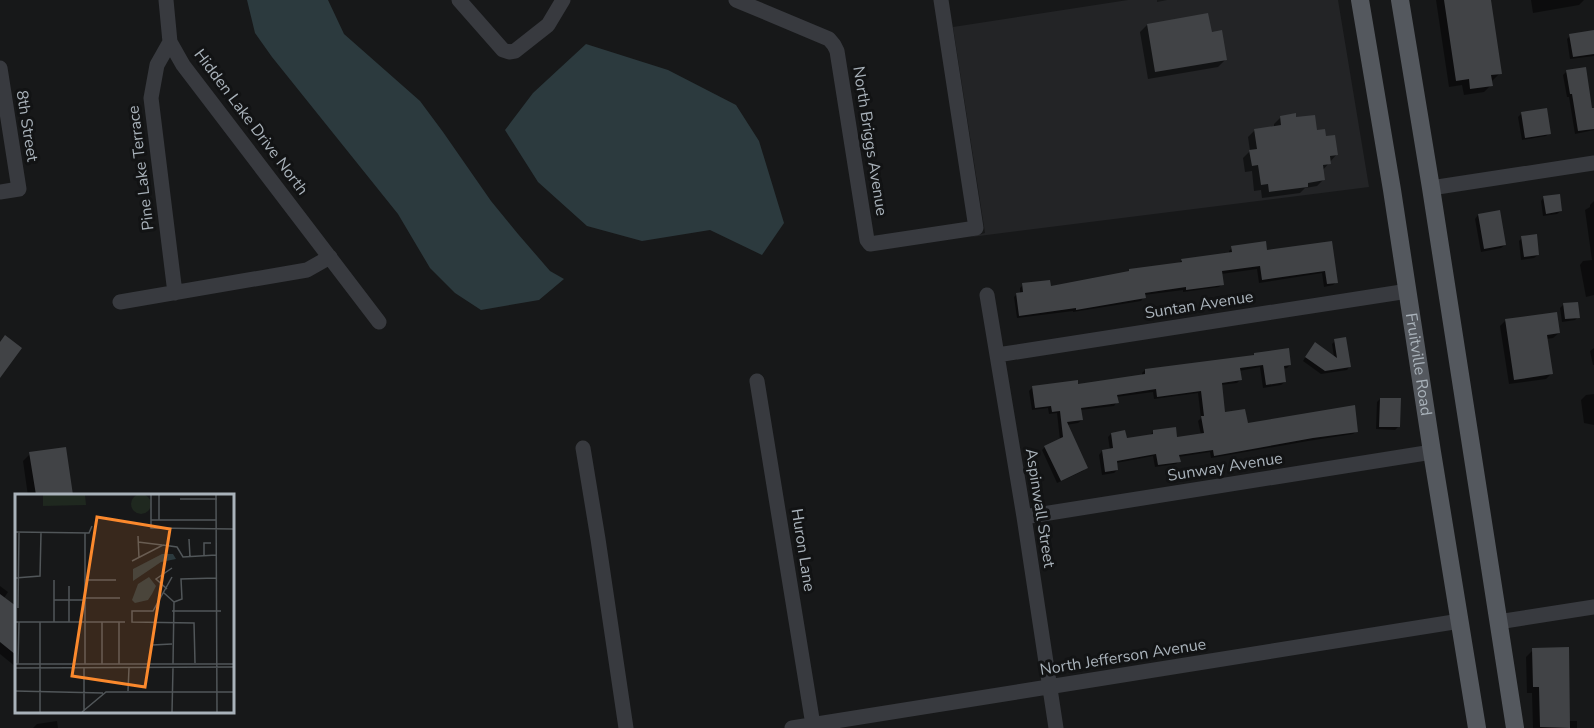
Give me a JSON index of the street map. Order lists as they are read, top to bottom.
{
  "streets": {
    "main road": ["Fruitville Road"],
    "street": [
      "Hidden Lake Drive North",
      "8th Street",
      "North Briggs Avenue",
      "Pine Lake Terrace",
      "Suntan Avenue",
      "Sunway Avenue",
      "Aspinwall Street",
      "Huron Lane",
      "North Jefferson Avenue"
    ]
  },
  "crossings": [
    ["Hidden Lake Drive North", "Pine Lake Terrace"],
    ["Suntan Avenue", "Fruitville Road"],
    ["Suntan Avenue", "Aspinwall Street"],
    ["Fruitville Road", "Sunway Avenue"],
    ["Fruitville Road", "North Jefferson Avenue"],
    ["Sunway Avenue", "Aspinwall Street"],
    ["Aspinwall Street", "North Jefferson Avenue"],
    ["Huron Lane", "North Jefferson Avenue"]
  ]
}
